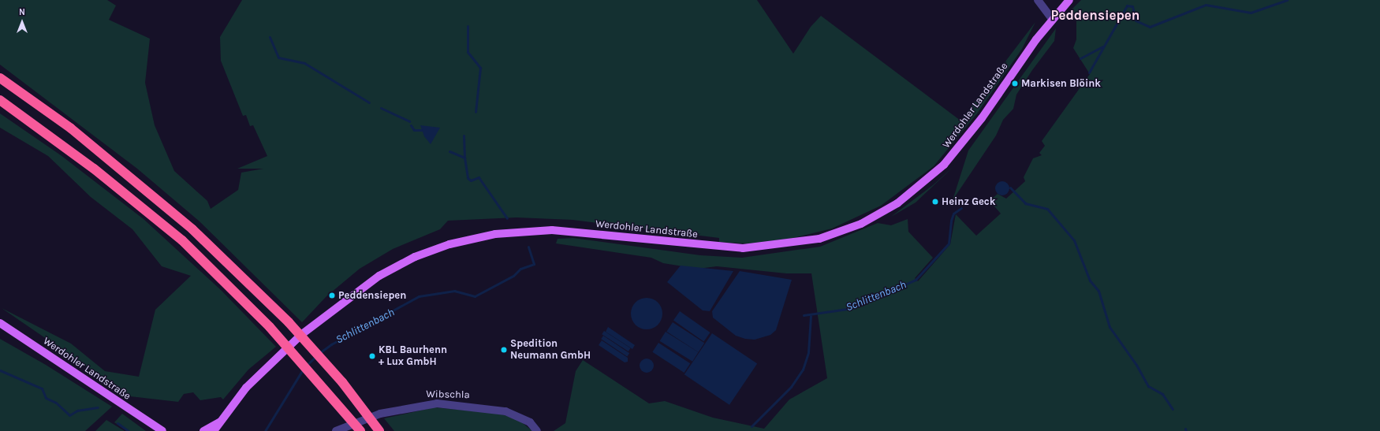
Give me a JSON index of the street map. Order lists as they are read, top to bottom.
{
  "streets": {
    "main road": ["Werdohler Landstraße"],
    "street": ["Wibschla"]
  },
  "districts": ["Peddensiepen"],
  "water": ["Schlittenbach"],
  "places": [
    "Markisen Blöink",
    "Heinz Geck",
    "Peddensiepen",
    "Spedition Neumann GmbH",
    "KBL Baurhenn + Lux GmbH"
  ],
  "north": "top"
}
